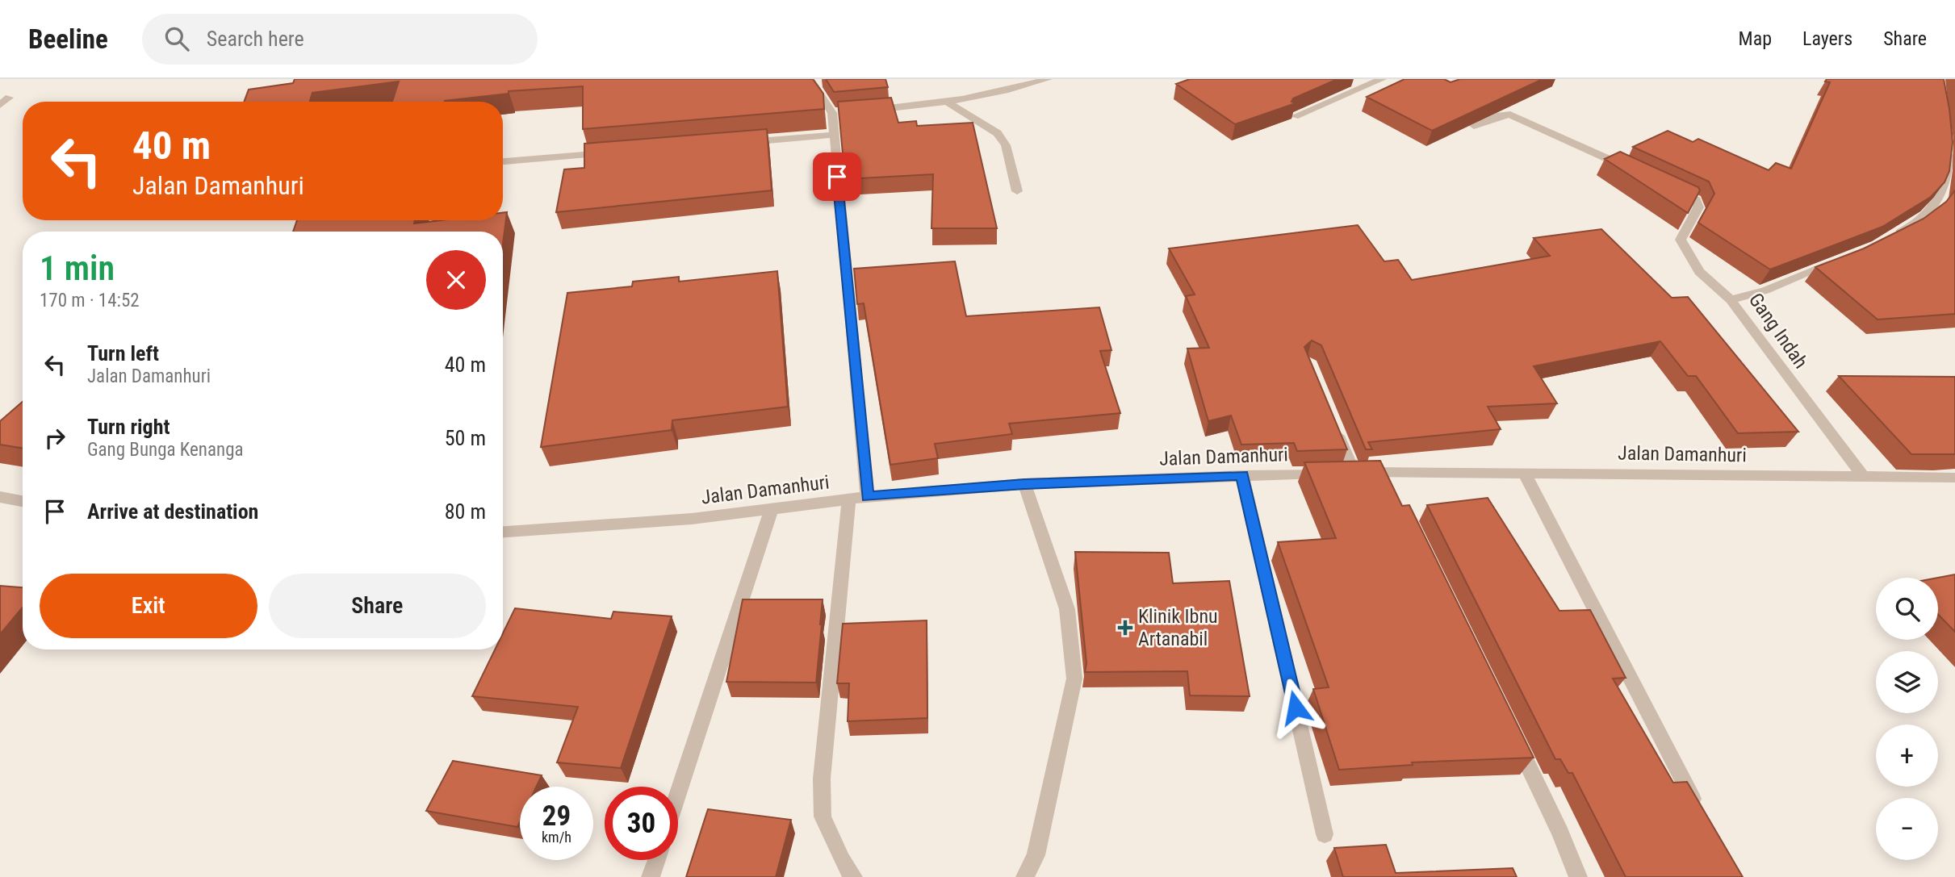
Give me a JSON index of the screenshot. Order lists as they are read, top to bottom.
{
  "streets": {
    "street": ["Gang Indah", "Jalan Damanhuri"]
  },
  "crossings": [
    ["Gang Indah", "Jalan Damanhuri"]
  ],
  "places": {
    "health": ["Klinik Ibnu Artanabil"]
  },
  "page": {
    "header": "Beeline",
    "search": "Search here",
    "nav": ["Map", "Layers", "Share"],
    "turn": ["40 m", "Jalan Damanhuri"],
    "heading": ["1 min", "170 m · 14:52"],
    "list": [
      {
        "name": "Turn left",
        "note": "Jalan Damanhuri",
        "value": "40 m"
      },
      {
        "name": "Turn right",
        "note": "Gang Bunga Kenanga",
        "value": "50 m"
      },
      {
        "name": "Arrive at destination",
        "value": "80 m"
      }
    ],
    "buttons": ["Exit", "Share"],
    "map_buttons": ["+", "−"],
    "speed": "29 km/h",
    "limit": "30"
  }
}
